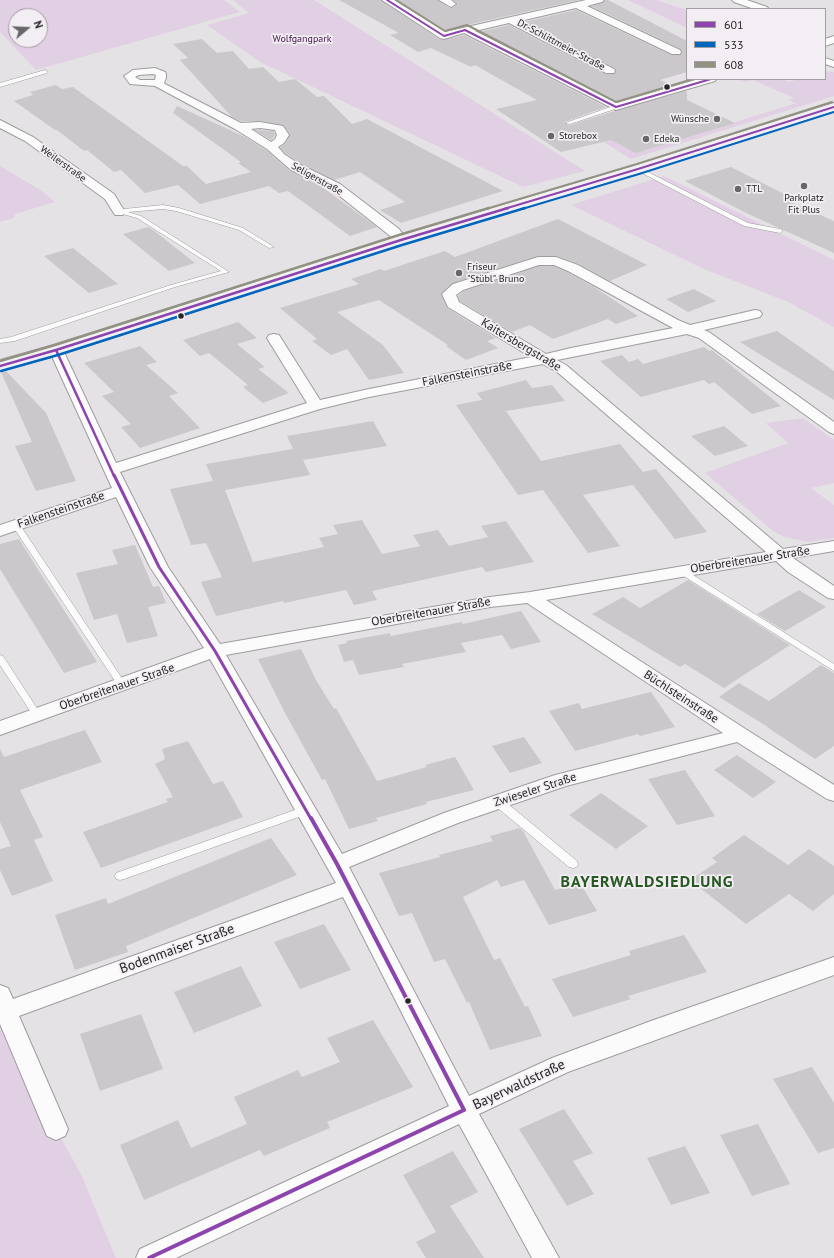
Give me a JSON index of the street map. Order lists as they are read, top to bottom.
{
  "streets": {
    "street": [
      "Dr.-Schlittmeier-Straße",
      "Weilerstraße",
      "Seligerstraße",
      "Kaitersbergstraße",
      "Falkensteinstraße",
      "Oberbreitenauer Straße",
      "Büchlsteinstraße",
      "Zwieseler Straße",
      "Bodenmaiser Straße",
      "Bayerwaldstraße"
    ]
  },
  "crossings": [
    ["Kaitersbergstraße", "Falkensteinstraße"],
    ["Kaitersbergstraße", "Oberbreitenauer Straße"],
    ["Oberbreitenauer Straße", "Büchlsteinstraße"],
    ["Büchlsteinstraße", "Zwieseler Straße"]
  ],
  "districts": ["BAYERWALDSIEDLUNG"],
  "parks": ["Wolfgangpark"],
  "places": [
    "Wünsche",
    "Storebox",
    "Edeka",
    "Parkplatz Fit Plus",
    "TTL",
    "Friseur \"Stübl\" Bruno"
  ],
  "lines": ["transit line 601", "transit line 608", "transit line 533"],
  "legend": ["601", "533", "608"],
  "north": "right"
}
